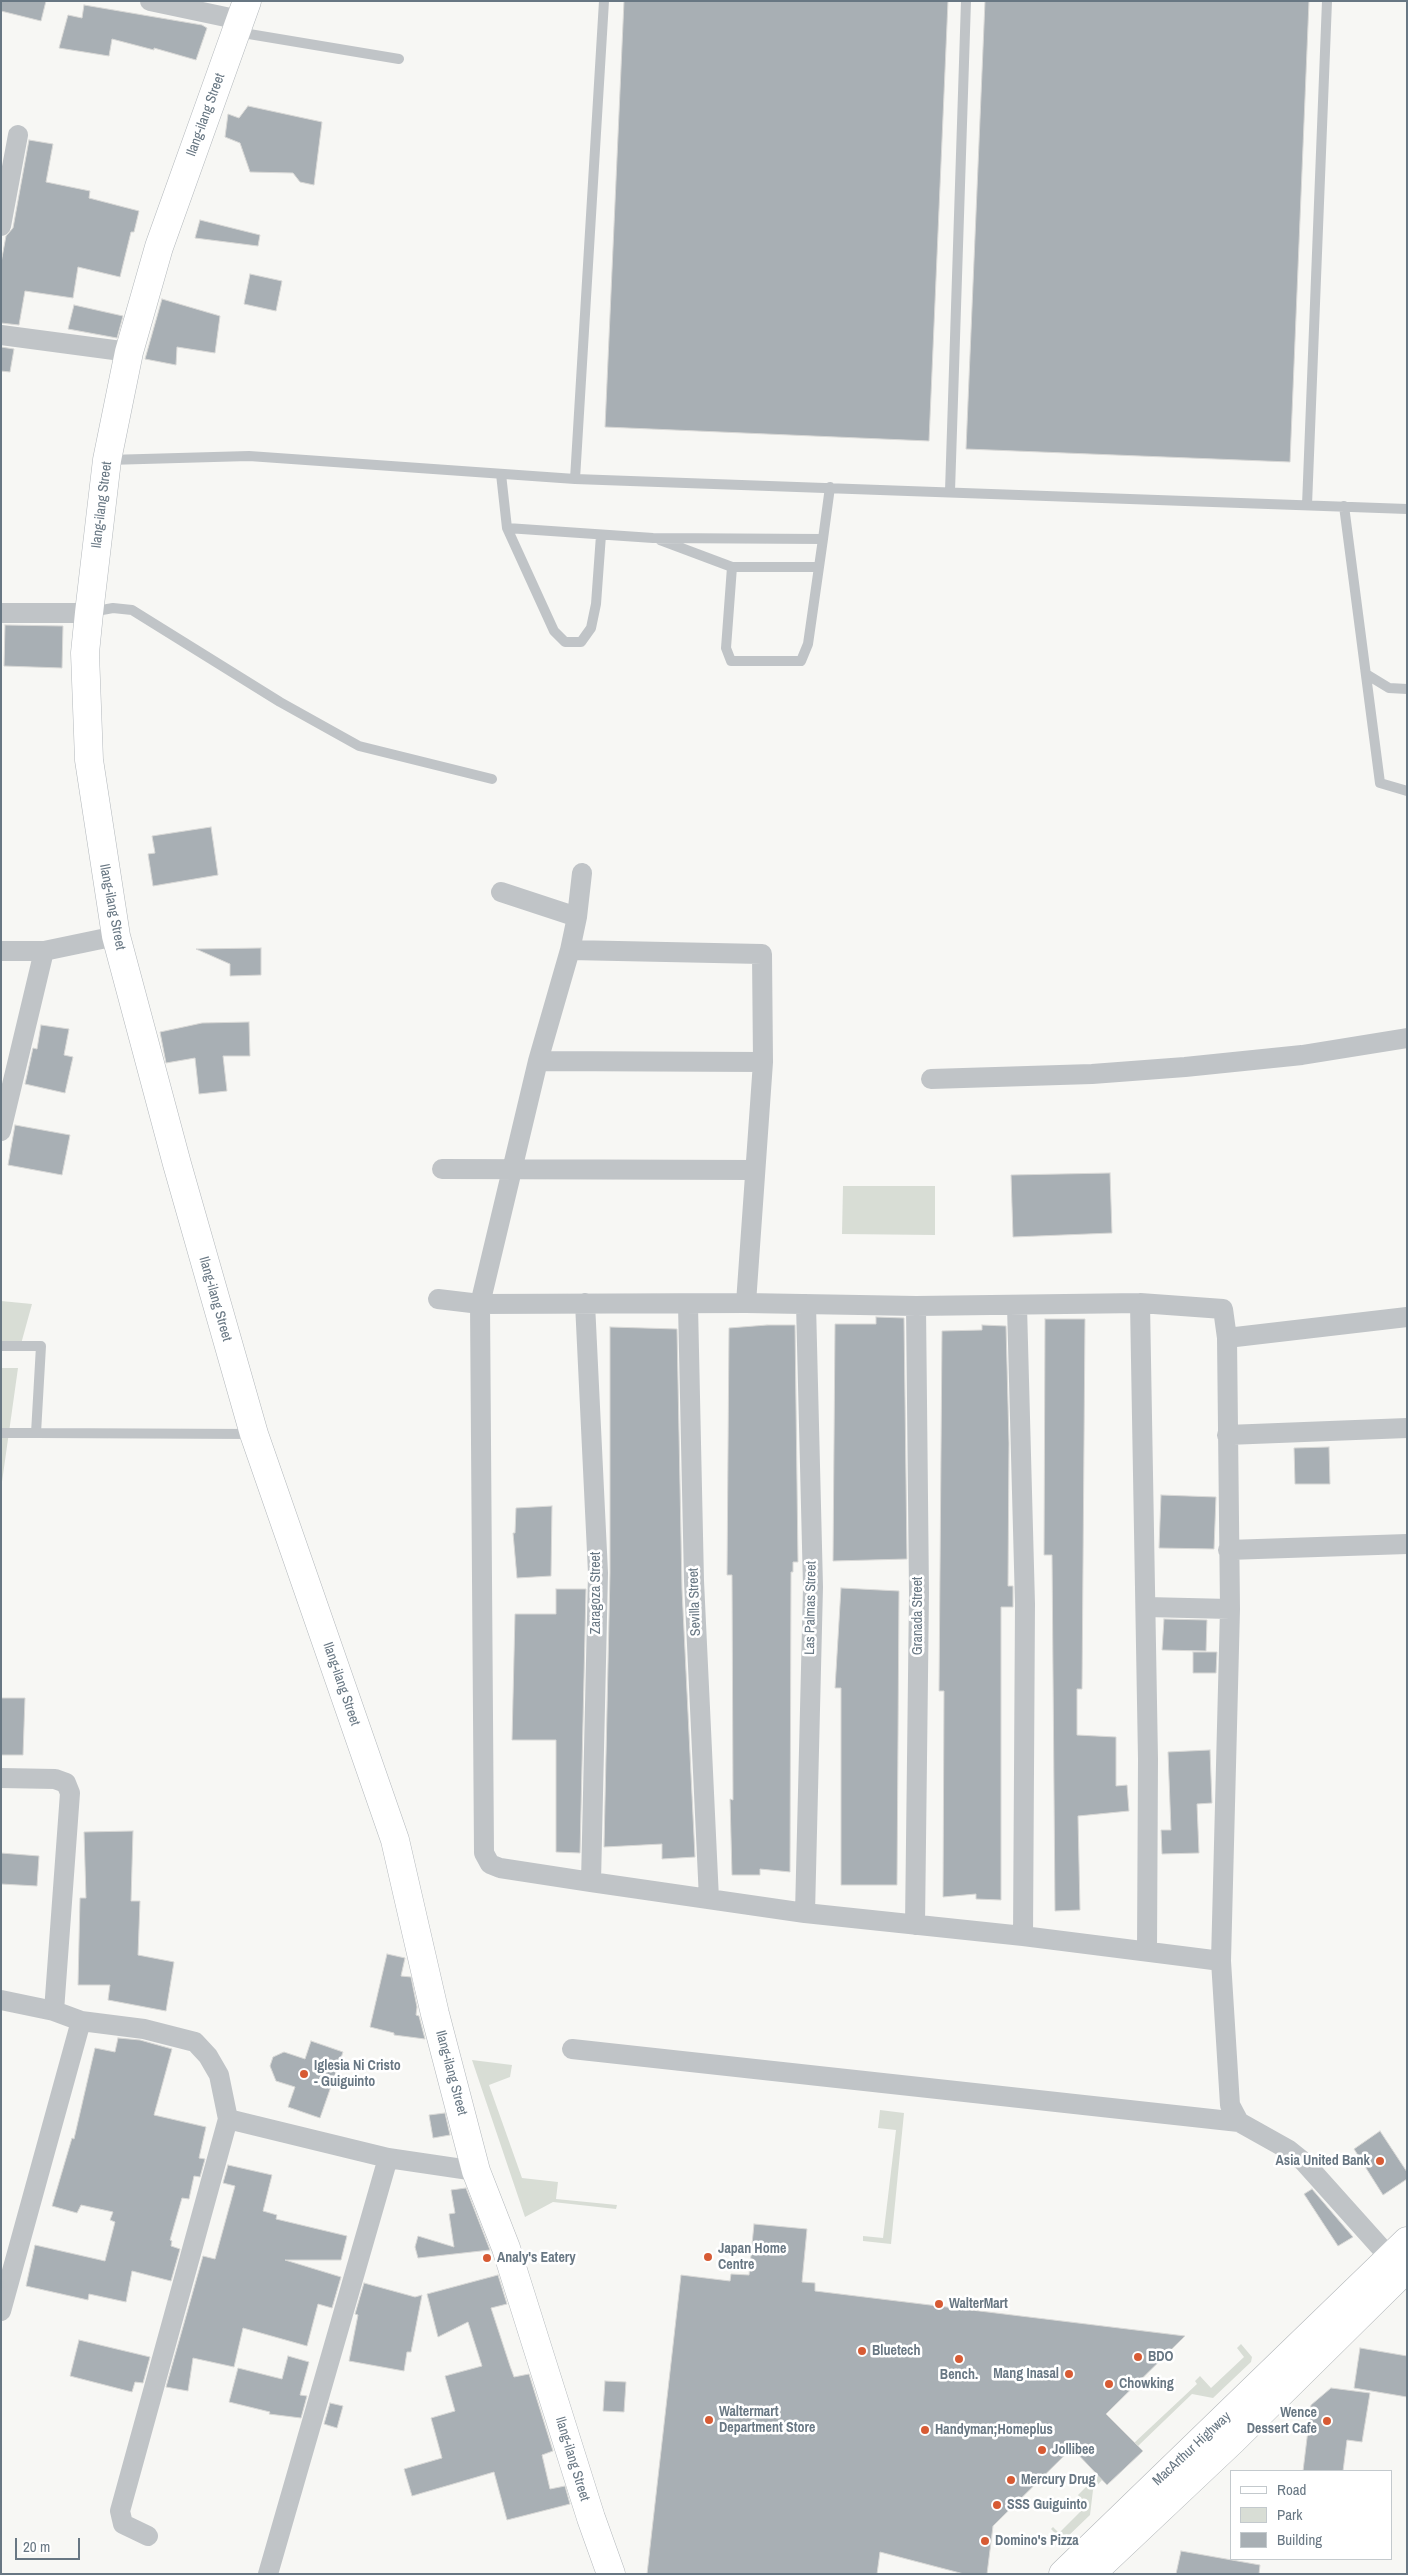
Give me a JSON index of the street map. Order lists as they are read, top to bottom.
{
  "streets": {
    "main road": ["Ilang-ilang Street", "MacArthur Highway"],
    "street": [
      "Zaragoza Street",
      "Sevilla Street",
      "Las Palmas Street",
      "Granada Street"
    ]
  },
  "places": [
    "Iglesia Ni Cristo - Guiguinto",
    "Asia United Bank",
    "Japan Home Centre",
    "Analy's Eatery",
    "WalterMart",
    "Bluetech",
    "BDO",
    "Bench.",
    "Mang Inasal",
    "Chowking",
    "Waltermart Department Store",
    "Wence Dessert Cafe",
    "Handyman;Homeplus",
    "Jollibee",
    "Mercury Drug",
    "SSS Guiguinto",
    "Domino's Pizza"
  ],
  "legend": ["Road", "Park", "Building"],
  "scale_bar": "20 m"
}
